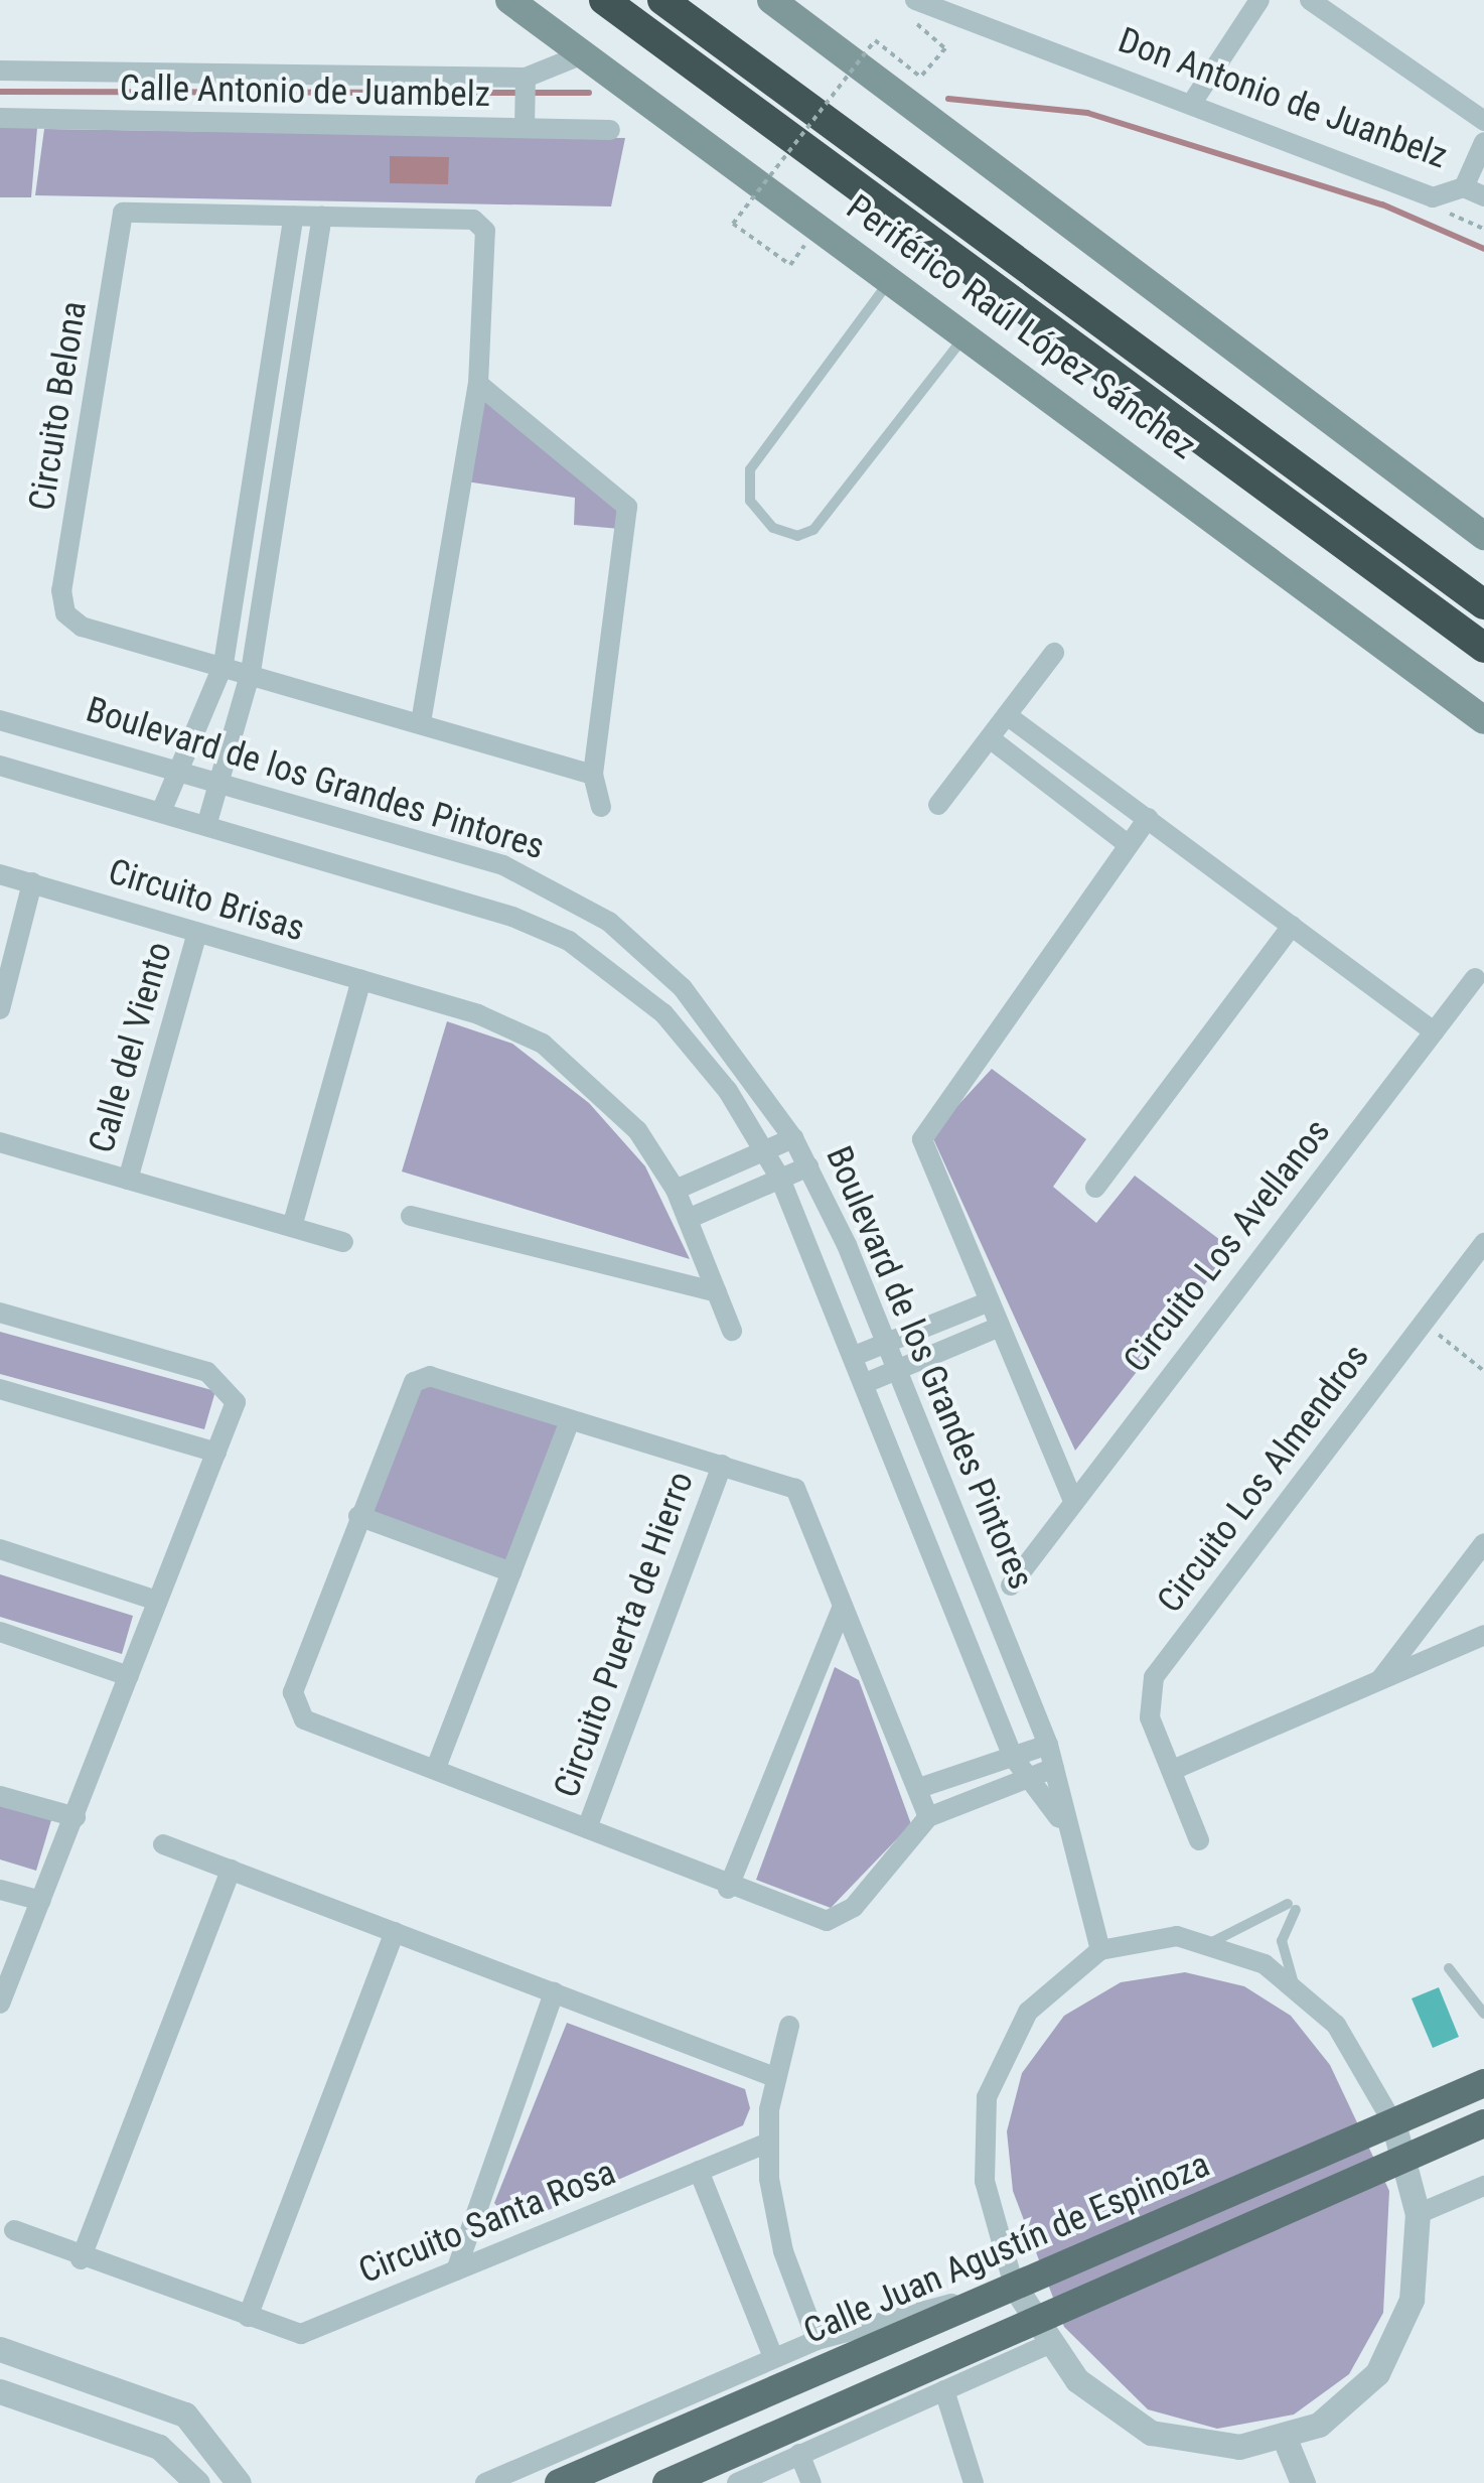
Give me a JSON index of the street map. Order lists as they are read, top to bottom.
{
  "streets": {
    "highway": ["Periférico Raúl López Sánchez"],
    "main road": ["Calle Juan Agustín de Espinoza"],
    "street": [
      "Calle Antonio de Juambelz",
      "Don Antonio de Juanbelz",
      "Circuito Belona",
      "Boulevard de los Grandes Pintores",
      "Circuito Brisas",
      "Calle del Viento",
      "Circuito Los Avellanos",
      "Circuito Los Almendros",
      "Circuito Puerta de Hierro",
      "Circuito Santa Rosa"
    ]
  },
  "crossings": [
    ["Calle Antonio de Juambelz", "Periférico Raúl López Sánchez"],
    ["Boulevard de los Grandes Pintores", "Circuito Puerta de Hierro"],
    ["Circuito Brisas", "Calle del Viento"]
  ]
}
